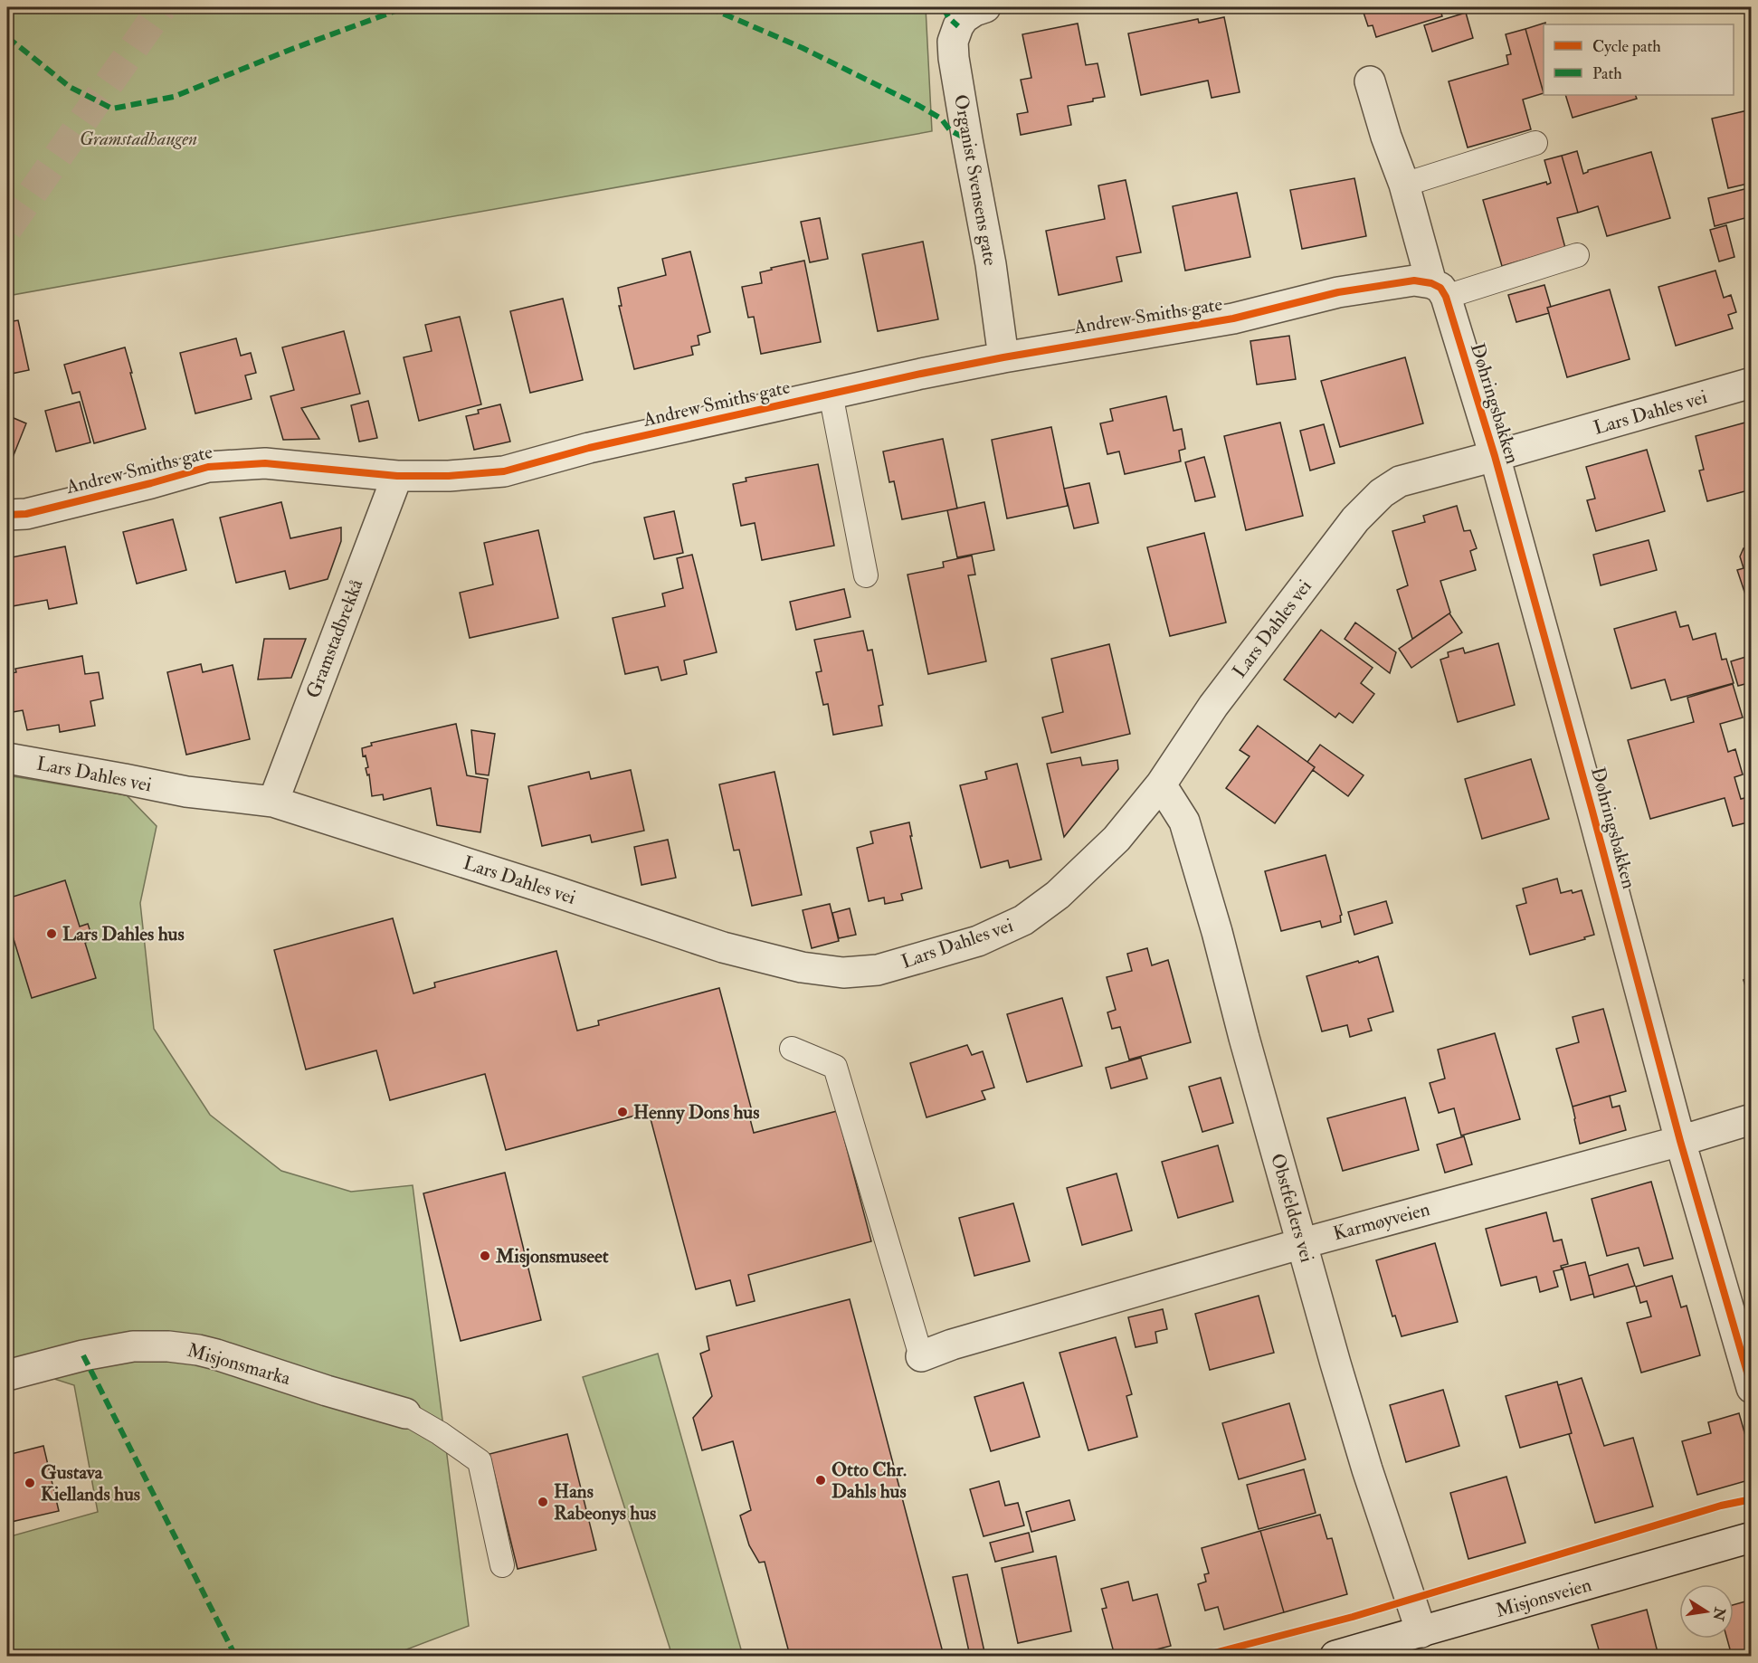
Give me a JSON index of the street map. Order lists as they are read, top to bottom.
{
  "streets": {
    "street": [
      "Organist Svensens gate",
      "Andrew Smiths gate",
      "Døhringsbakken",
      "Lars Dahles vei",
      "Gramstadbrekkå",
      "Obstfelders vei",
      "Karmøyveien",
      "Misjonsmarka",
      "Misjonsveien"
    ]
  },
  "crossings": [
    ["Organist Svensens gate", "Andrew Smiths gate"],
    ["Andrew Smiths gate", "Døhringsbakken"],
    ["Andrew Smiths gate", "Gramstadbrekkå"],
    ["Døhringsbakken", "Lars Dahles vei"],
    ["Døhringsbakken", "Karmøyveien"],
    ["Lars Dahles vei", "Gramstadbrekkå"],
    ["Lars Dahles vei", "Obstfelders vei"],
    ["Obstfelders vei", "Karmøyveien"],
    ["Obstfelders vei", "Misjonsveien"]
  ],
  "parks": ["Gramstadhaugen"],
  "places": [
    "Lars Dahles hus",
    "Henny Dons hus",
    "Misjonsmuseet",
    "Otto Chr. Dahls hus",
    "Gustava Kiellands hus",
    "Hans Rabeonys hus"
  ],
  "legend": ["Cycle path", "Path"],
  "north": "right"
}
